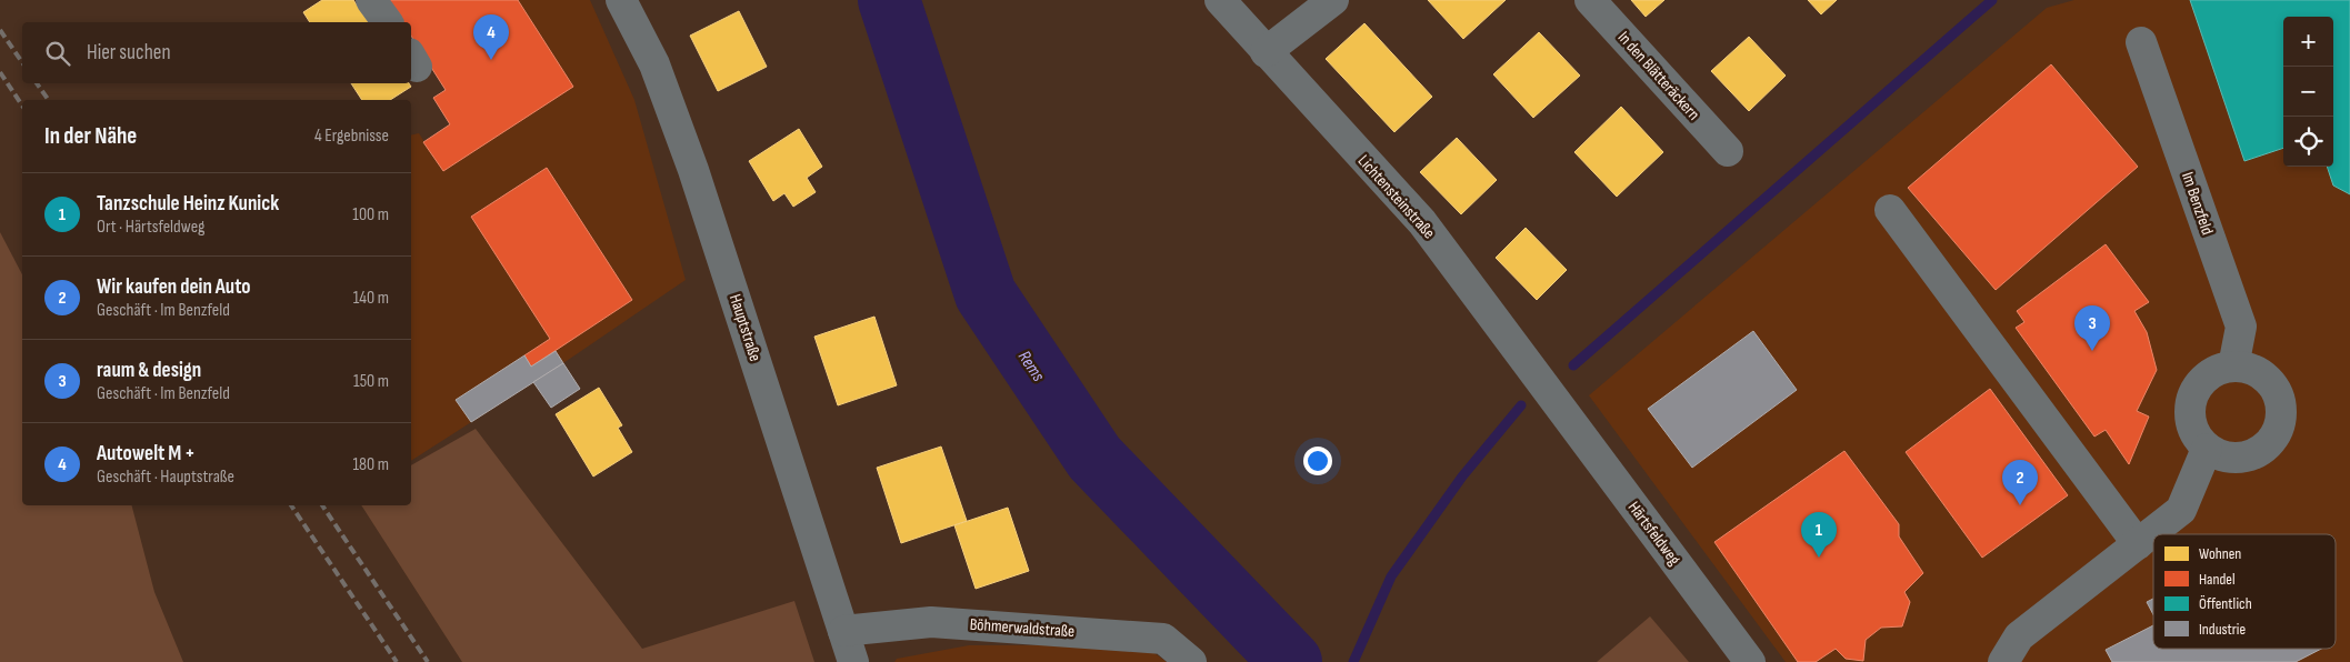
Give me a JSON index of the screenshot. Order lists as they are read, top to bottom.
{
  "streets": {
    "street": [
      "In den Blätteräckern",
      "Lichtensteinstraße",
      "Im Benzfeld",
      "Hauptstraße",
      "Härtsfeldweg",
      "Böhmerwaldstraße"
    ]
  },
  "crossings": [
    ["Lichtensteinstraße", "Härtsfeldweg"],
    ["Hauptstraße", "Böhmerwaldstraße"]
  ],
  "water": ["Rems"],
  "legend": [
    "Wohnen",
    "Handel",
    "Öffentlich",
    "Industrie"
  ],
  "page": {
    "pins": [
      "4",
      "3",
      "2",
      "1"
    ],
    "map_buttons": ["+", "−"],
    "search": "Hier suchen",
    "heading": ["In der Nähe", "4 Ergebnisse"],
    "list": [
      {
        "mark": "1",
        "name": "Tanzschule Heinz Kunick",
        "note": "Ort · Härtsfeldweg",
        "value": "100 m"
      },
      {
        "mark": "2",
        "name": "Wir kaufen dein Auto",
        "note": "Geschäft · Im Benzfeld",
        "value": "140 m"
      },
      {
        "mark": "3",
        "name": "raum & design",
        "note": "Geschäft · Im Benzfeld",
        "value": "150 m"
      },
      {
        "mark": "4",
        "name": "Autowelt M +",
        "note": "Geschäft · Hauptstraße",
        "value": "180 m"
      }
    ]
  }
}
